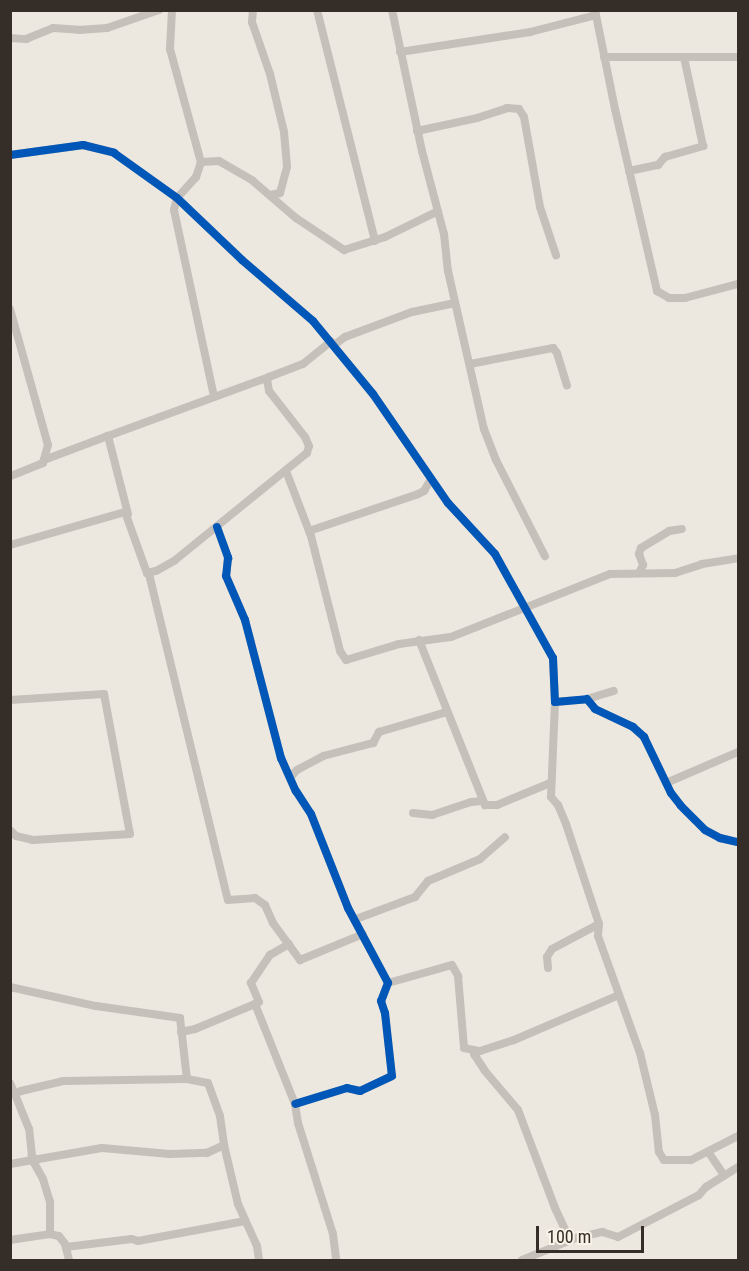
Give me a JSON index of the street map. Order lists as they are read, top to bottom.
{
  "scale_bar": "100 m"
}
